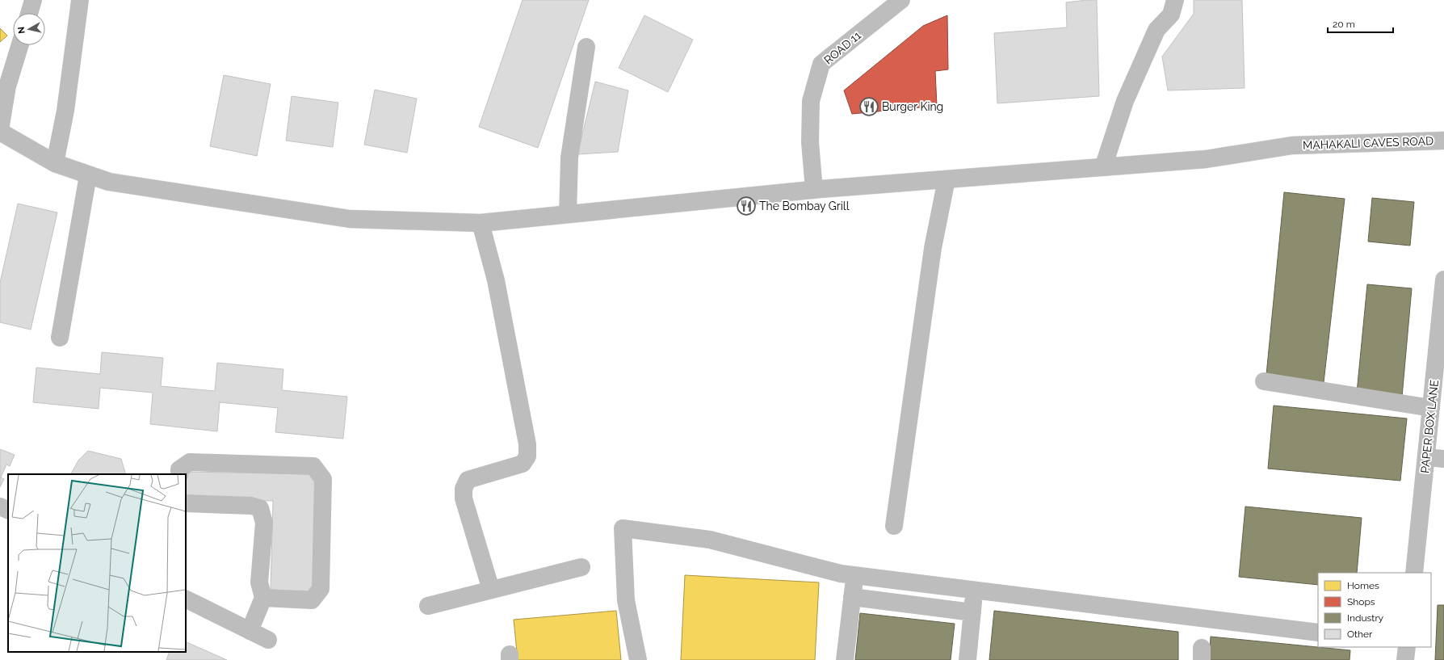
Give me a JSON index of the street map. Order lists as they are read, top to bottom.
{
  "streets": {
    "street": ["ROAD 11", "MAHAKALI CAVES ROAD", "PAPER BOX LANE"]
  },
  "crossings": [
    ["ROAD 11", "MAHAKALI CAVES ROAD"]
  ],
  "places": {
    "restaurant": ["Burger King", "The Bombay Grill"]
  },
  "legend": [
    "Homes",
    "Shops",
    "Industry",
    "Other"
  ],
  "scale_bar": "20 m",
  "north": "left"
}
